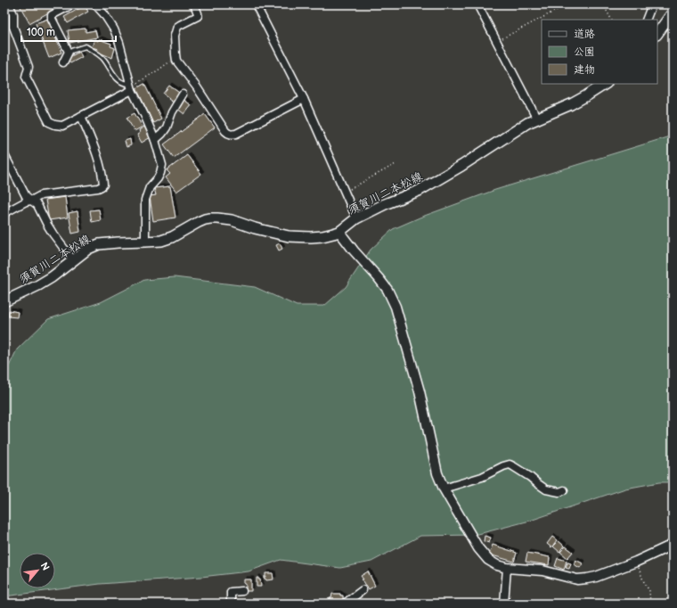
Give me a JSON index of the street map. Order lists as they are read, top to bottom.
{
  "streets": {
    "main road": ["須賀川二本松線"]
  },
  "legend": ["道路", "公園", "建物"],
  "scale_bar": "100 m",
  "north": "top right"
}
